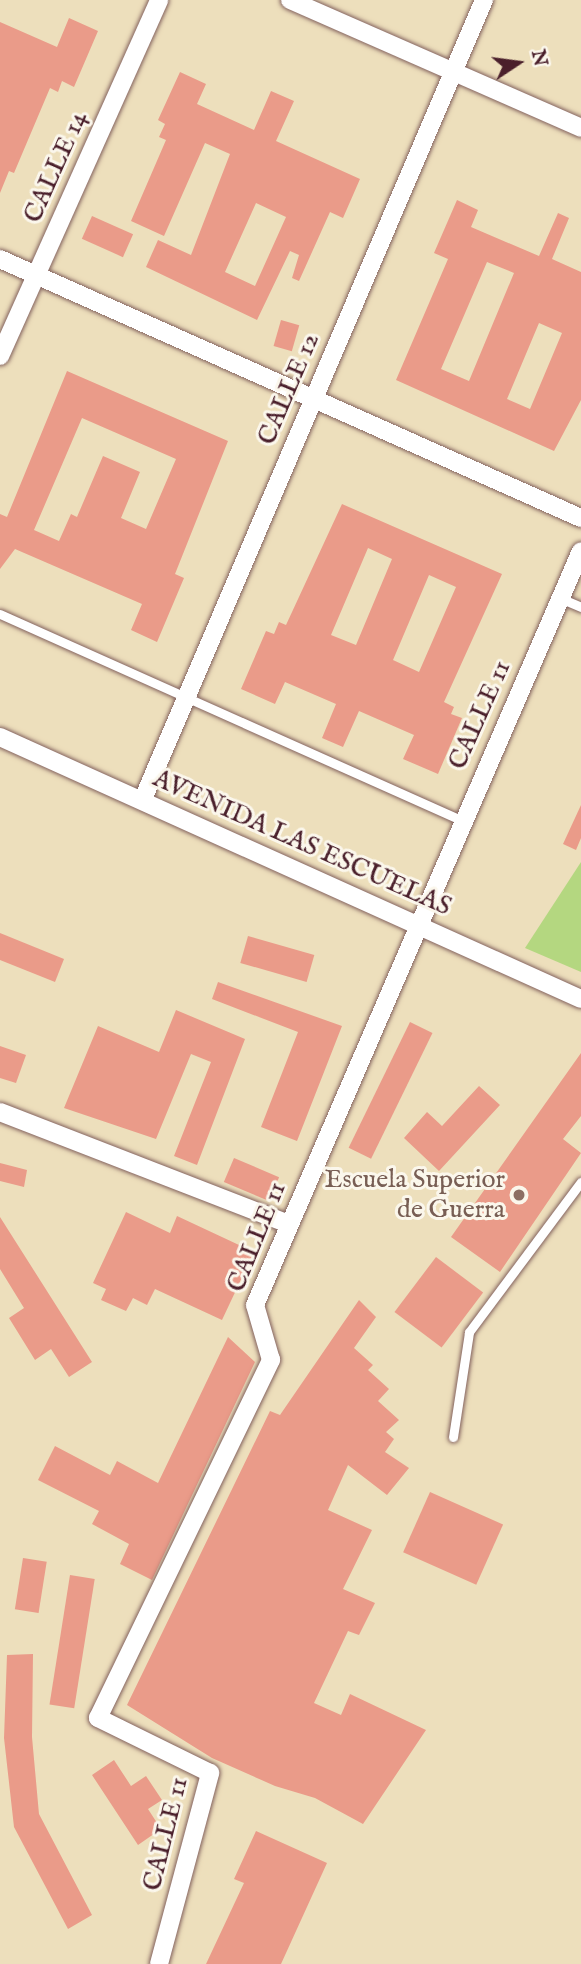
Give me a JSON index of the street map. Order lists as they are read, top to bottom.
{
  "streets": {
    "street": [
      "CALLE 14",
      "CALLE 12",
      "CALLE 11",
      "AVENIDA LAS ESCUELAS"
    ]
  },
  "crossings": [
    ["CALLE 12", "AVENIDA LAS ESCUELAS"],
    ["CALLE 11", "AVENIDA LAS ESCUELAS"]
  ],
  "places": ["Escuela Superior de Guerra"],
  "north": "right"
}
